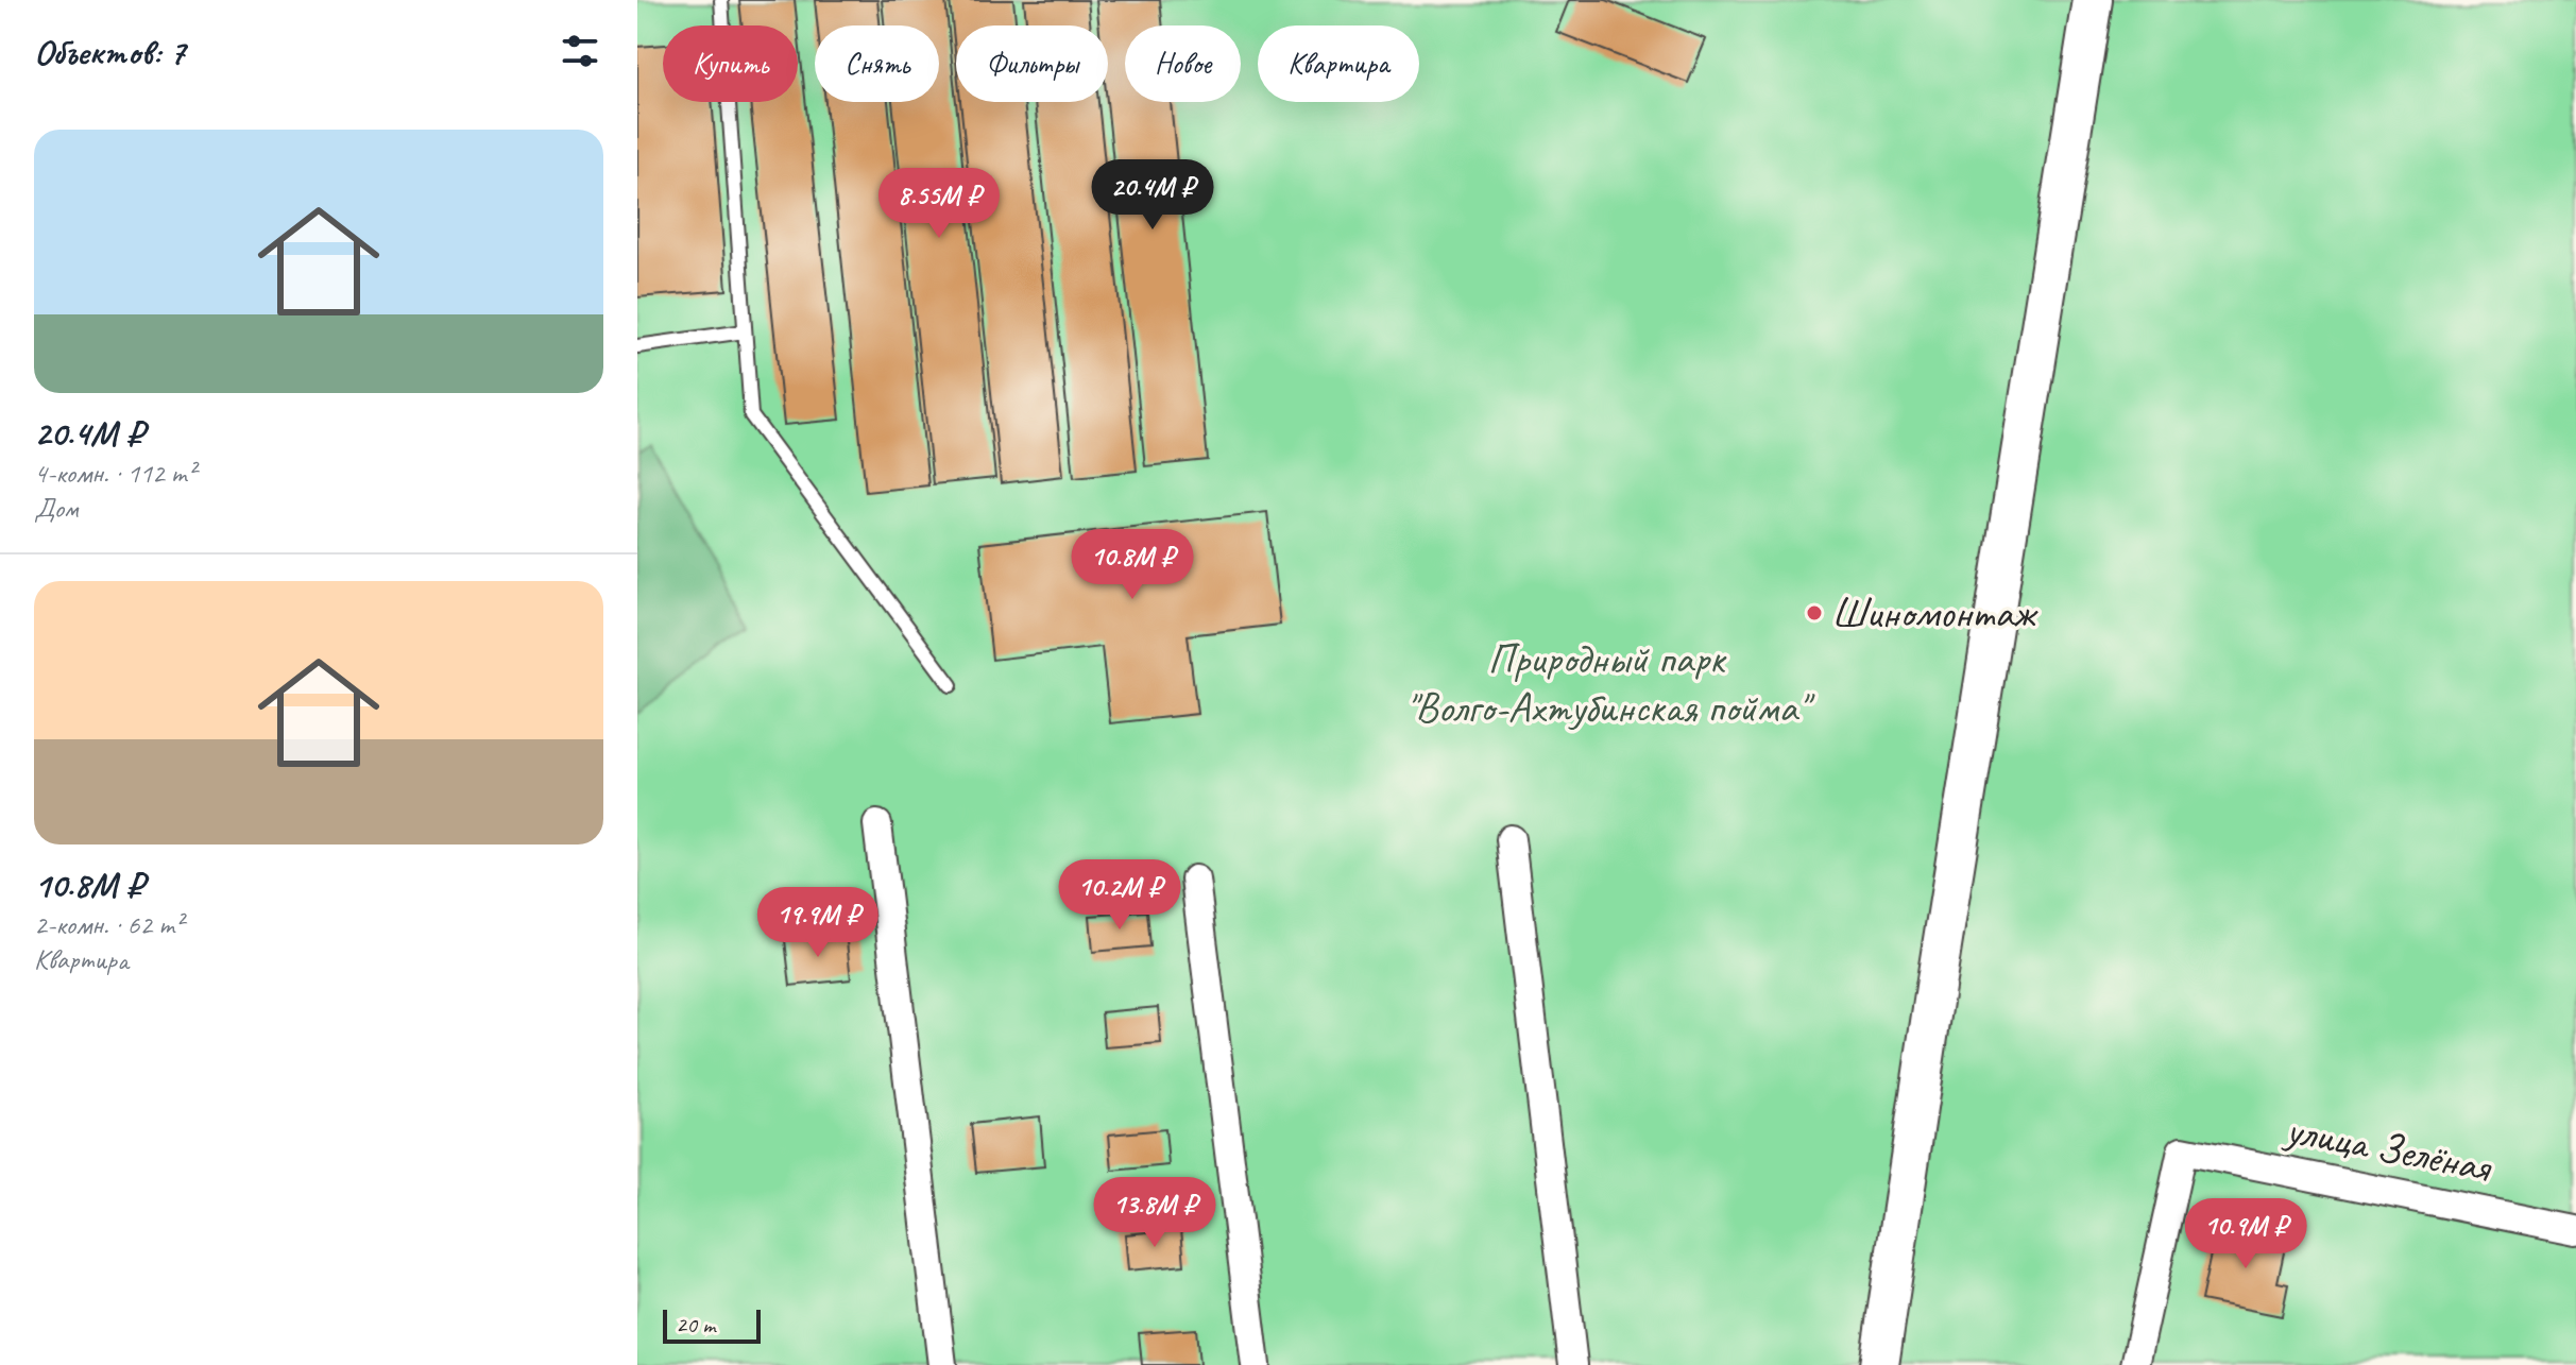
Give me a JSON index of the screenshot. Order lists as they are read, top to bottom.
{
  "streets": {
    "street": ["улица Зелёная"]
  },
  "parks": ["Природный парк \"Волго-Ахтубинская пойма\""],
  "places": ["Шиномонтаж"],
  "scale_bar": "20 m",
  "page": {
    "heading": "Объектов: 7",
    "chip": [
      "Купить",
      "Снять",
      "Фильтры",
      "Новое",
      "Квартира"
    ],
    "list": [
      {
        "name": "20.4M ₽",
        "note": "4-комн. · 112 m² · Дом"
      },
      {
        "name": "10.8M ₽",
        "note": "2-комн. · 62 m² · Квартира"
      }
    ],
    "price": [
      "20.4M ₽",
      "8.55M ₽",
      "10.8M ₽",
      "10.2M ₽",
      "19.9M ₽",
      "13.8M ₽",
      "10.9M ₽"
    ],
    "scale": "20 m"
  }
}
